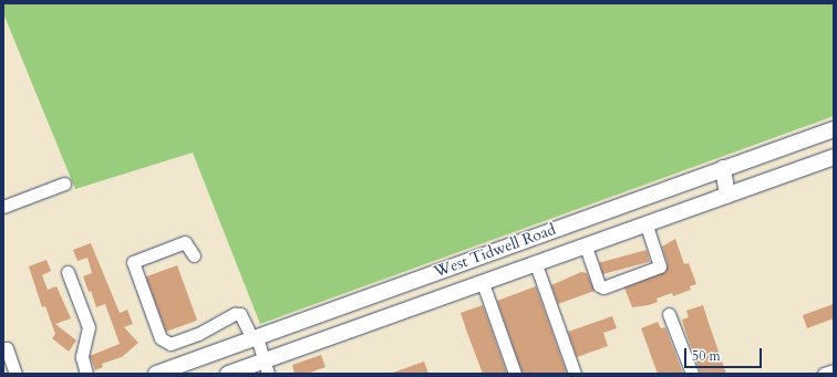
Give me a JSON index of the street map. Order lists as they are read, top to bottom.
{
  "streets": {
    "main road": ["West Tidwell Road"]
  },
  "scale_bar": "50 m"
}
